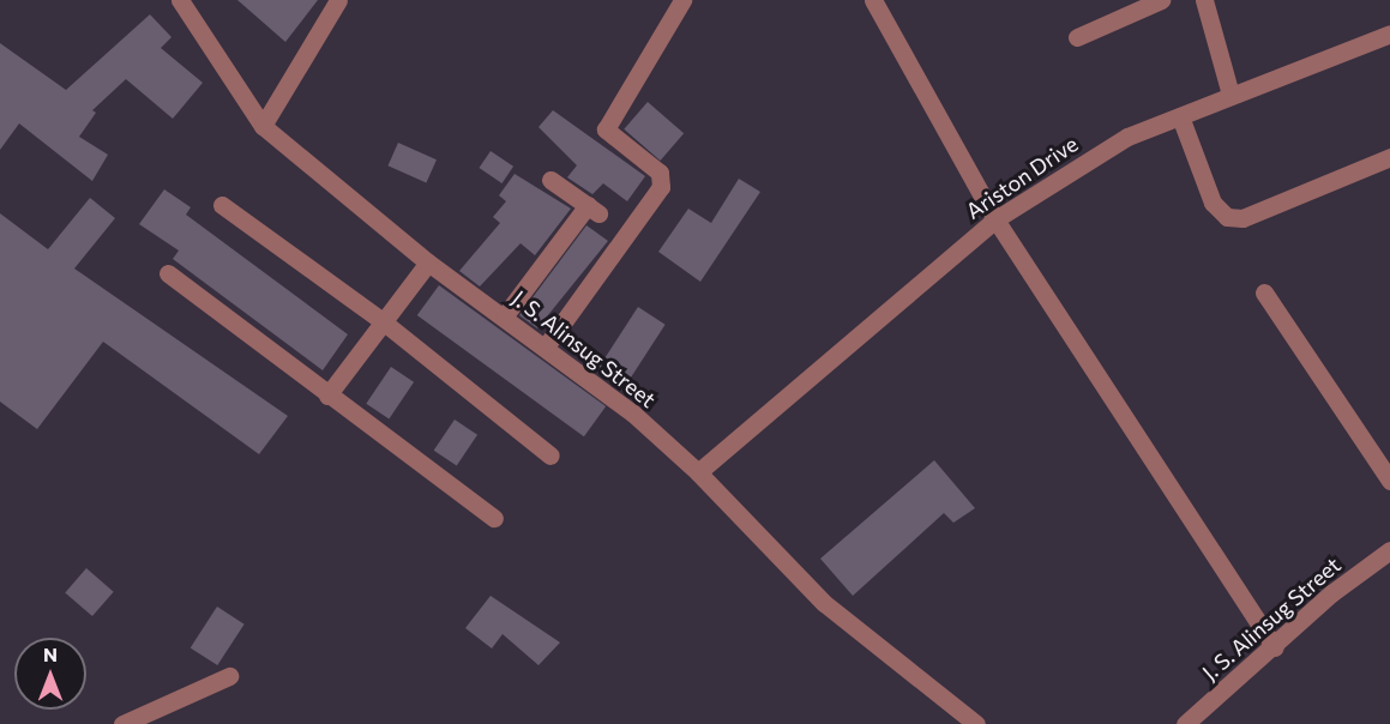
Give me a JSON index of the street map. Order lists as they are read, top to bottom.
{
  "streets": {
    "street": ["Ariston Drive", "J. S. Alinsug Street"]
  },
  "crossings": [
    ["Ariston Drive", "J. S. Alinsug Street"]
  ],
  "north": "top"
}
